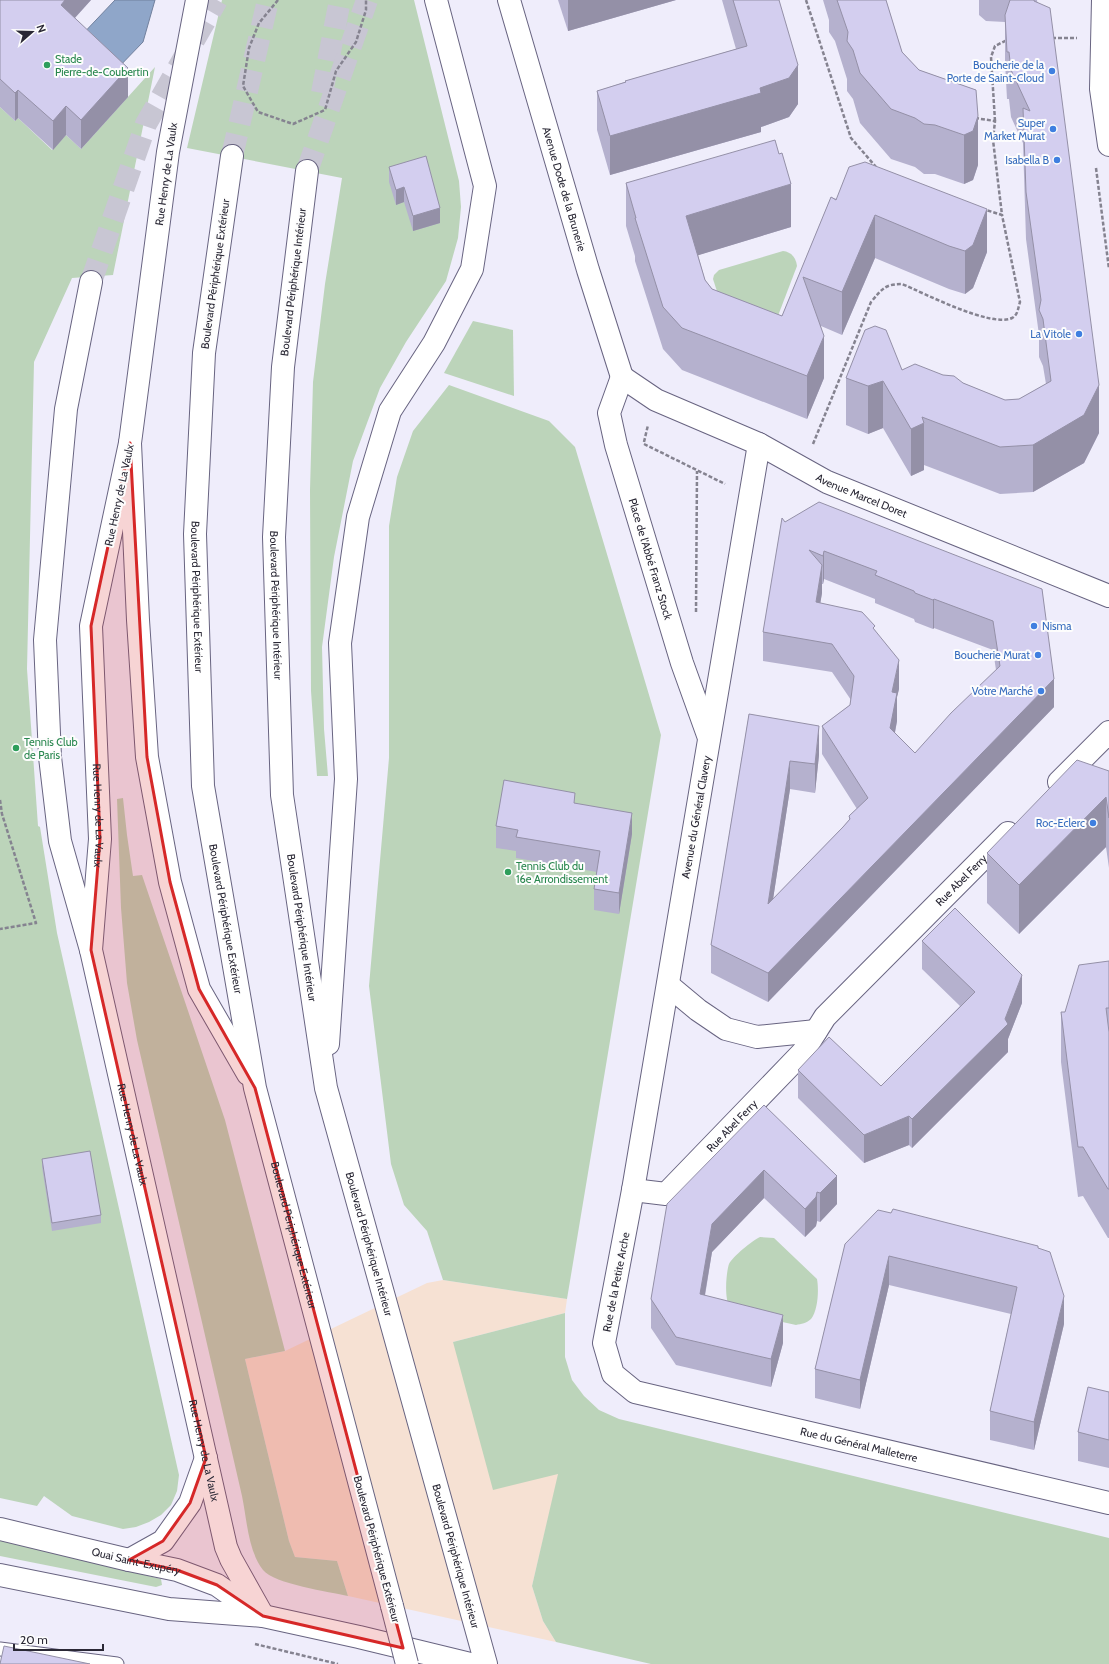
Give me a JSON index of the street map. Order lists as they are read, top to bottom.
{
  "streets": {
    "main road": [
      "Rue Henry de La Vaulx",
      "Avenue Dode de la Brunerie",
      "Boulevard Périphérique Extérieur",
      "Boulevard Périphérique Intérieur",
      "Avenue Marcel Doret",
      "Place de l'Abbé Franz Stock",
      "Avenue du Général Clavery",
      "Rue Abel Ferry",
      "Rue de la Petite Arche",
      "Rue du Général Malleterre",
      "Quai Saint-Exupéry"
    ]
  },
  "crossings": [
    ["Rue Henry de La Vaulx", "Quai Saint-Exupéry"],
    ["Avenue Dode de la Brunerie", "Avenue Marcel Doret"],
    ["Avenue Dode de la Brunerie", "Place de l'Abbé Franz Stock"],
    ["Avenue Marcel Doret", "Place de l'Abbé Franz Stock"],
    ["Avenue Marcel Doret", "Avenue du Général Clavery"],
    ["Place de l'Abbé Franz Stock", "Avenue du Général Clavery"],
    ["Avenue du Général Clavery", "Rue Abel Ferry"],
    ["Avenue du Général Clavery", "Rue de la Petite Arche"],
    ["Rue Abel Ferry", "Rue de la Petite Arche"],
    ["Rue de la Petite Arche", "Rue du Général Malleterre"]
  ],
  "places": [
    "Stade Pierre-de-Coubertin",
    "Boucherie de la Porte de Saint-Cloud",
    "Super Market Murat",
    "Isabella B",
    "La Vitole",
    "Nisma",
    "Boucherie Murat",
    "Votre Marché",
    "Tennis Club de Paris",
    "Roc-Eclerc",
    "Tennis Club du 16e Arrondissement"
  ],
  "scale_bar": "20 m",
  "north": "right"
}
